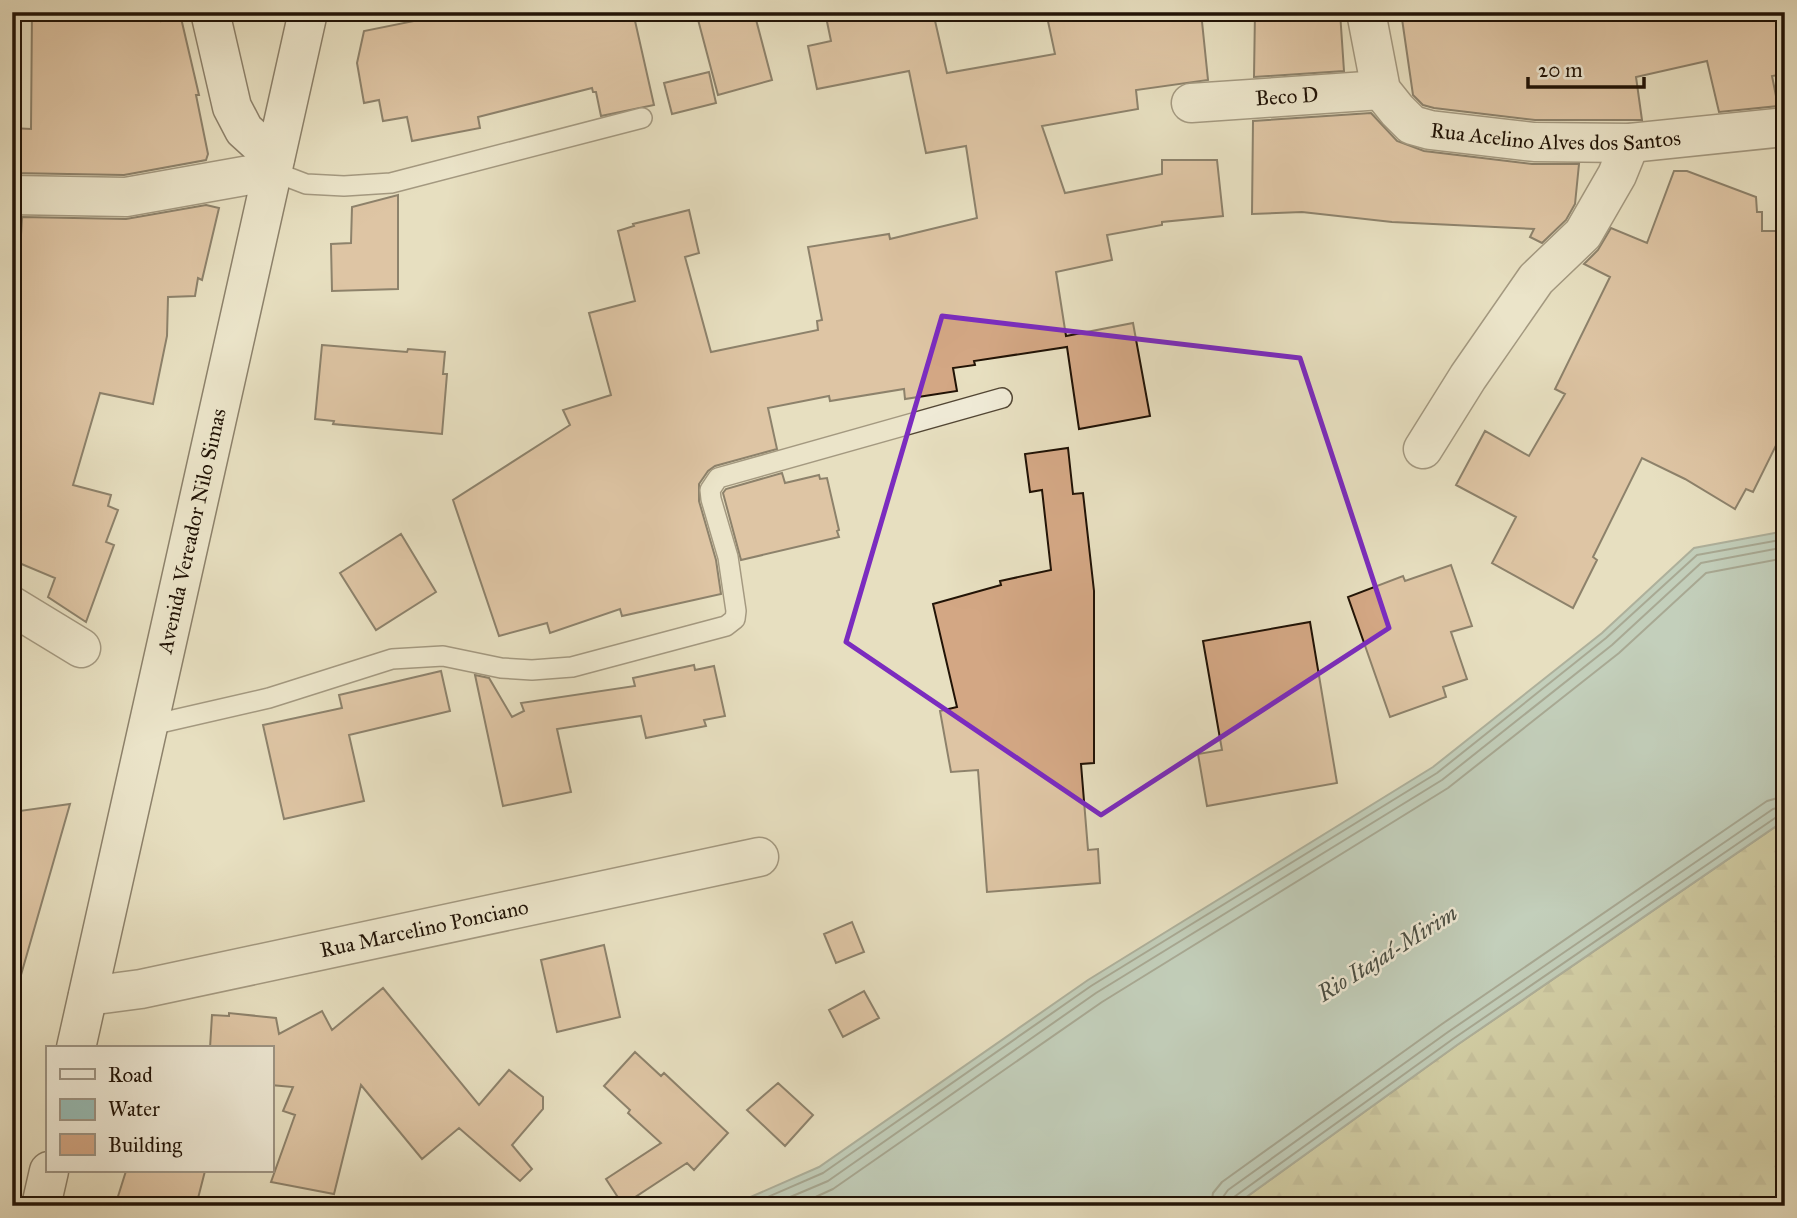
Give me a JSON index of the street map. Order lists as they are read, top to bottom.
{
  "streets": {
    "street": [
      "Beco D",
      "Rua Acelino Alves dos Santos",
      "Avenida Vereador Nilo Simas",
      "Rua Marcelino Ponciano"
    ]
  },
  "crossings": [
    ["Beco D", "Rua Acelino Alves dos Santos"],
    ["Avenida Vereador Nilo Simas", "Rua Marcelino Ponciano"]
  ],
  "water": ["Rio Itajaí-Mirim"],
  "legend": ["Road", "Water", "Building"],
  "scale_bar": "20 m"
}
